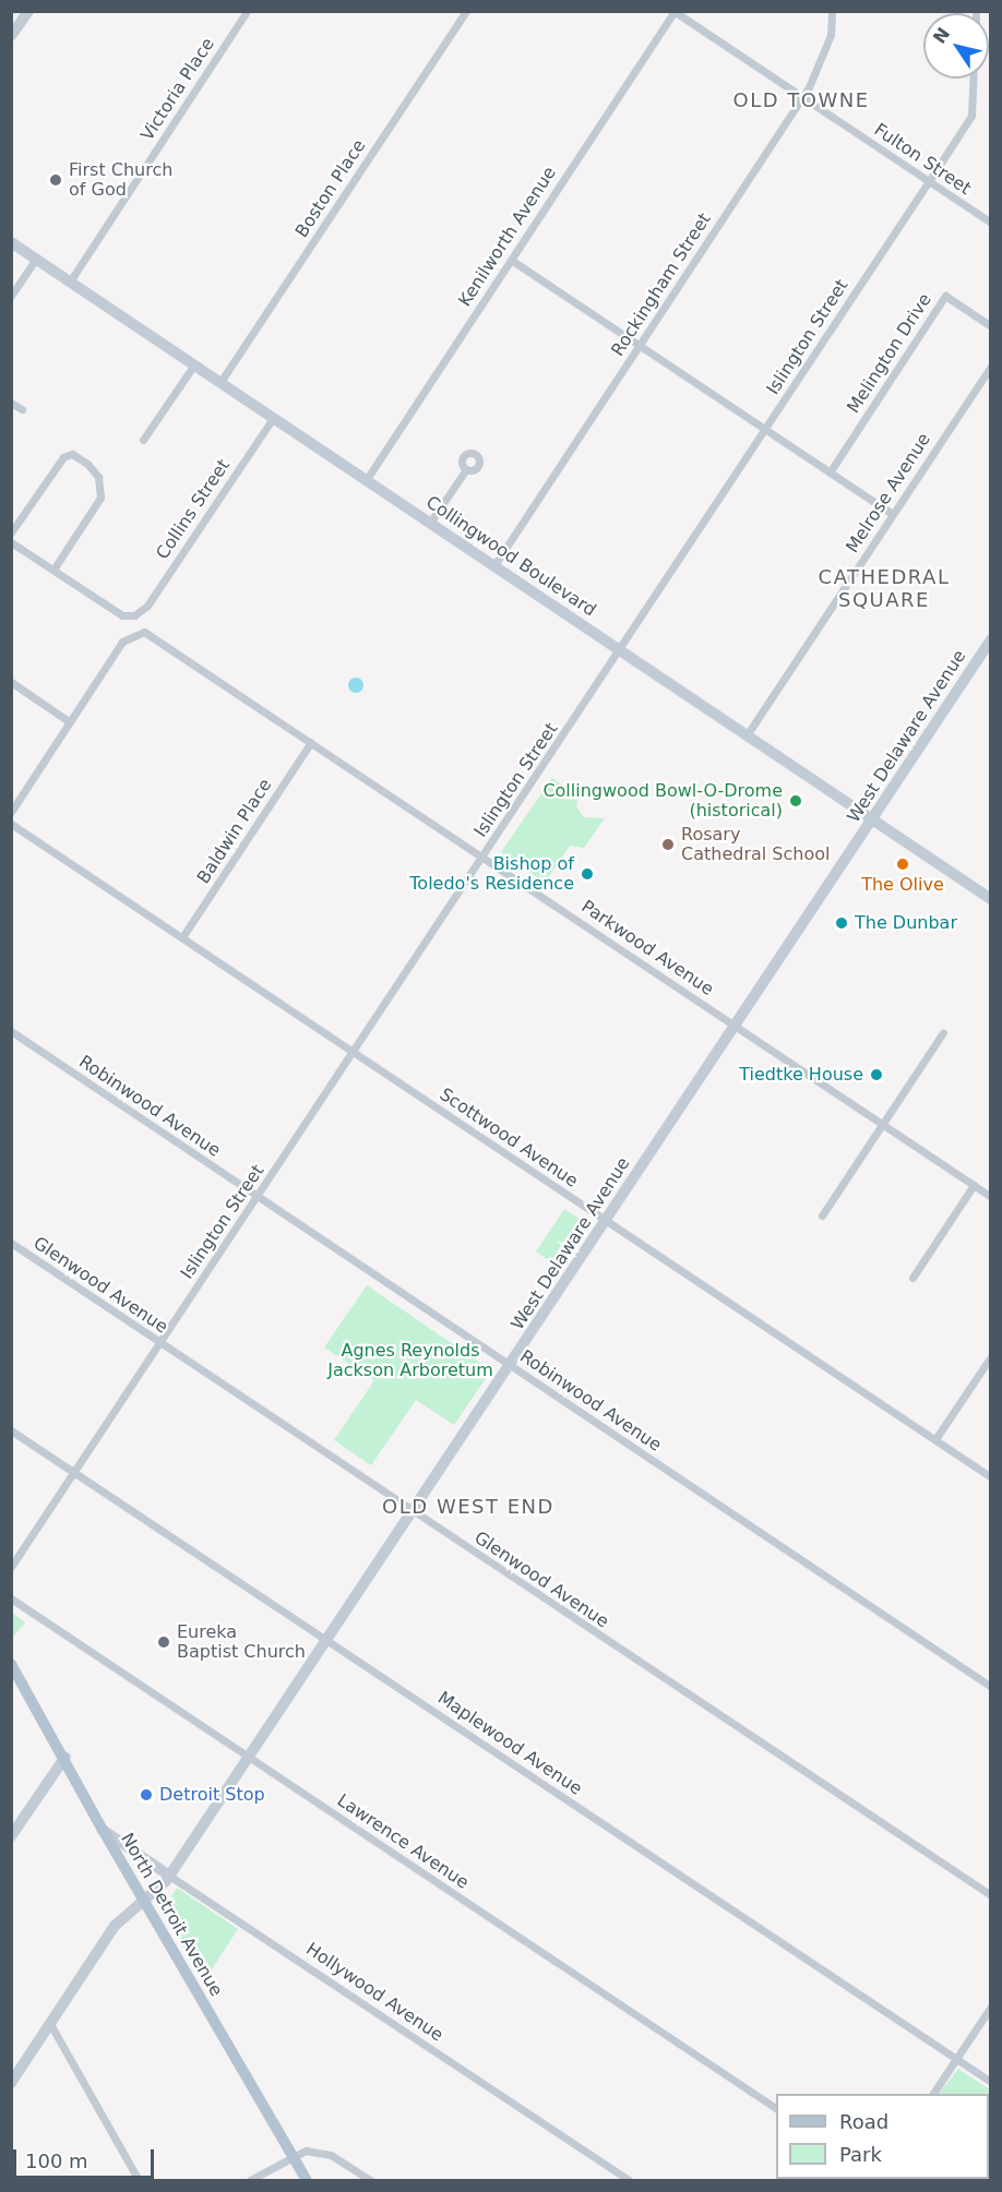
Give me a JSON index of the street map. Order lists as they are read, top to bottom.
{
  "streets": {
    "main road": ["North Detroit Avenue"],
    "street": [
      "Victoria Place",
      "Fulton Street",
      "Boston Place",
      "Kenilworth Avenue",
      "Rockingham Street",
      "Islington Street",
      "Melington Drive",
      "Melrose Avenue",
      "Collins Street",
      "Collingwood Boulevard",
      "West Delaware Avenue",
      "Baldwin Place",
      "Parkwood Avenue",
      "Robinwood Avenue",
      "Scottwood Avenue",
      "Glenwood Avenue",
      "Maplewood Avenue",
      "Lawrence Avenue",
      "Hollywood Avenue"
    ]
  },
  "crossings": [
    ["Victoria Place", "Collingwood Boulevard"],
    ["Fulton Street", "Kenilworth Avenue"],
    ["Fulton Street", "Rockingham Street"],
    ["Fulton Street", "Islington Street"],
    ["Boston Place", "Collingwood Boulevard"],
    ["Kenilworth Avenue", "Collingwood Boulevard"],
    ["Rockingham Street", "Collingwood Boulevard"],
    ["Islington Street", "Collingwood Boulevard"],
    ["Islington Street", "Parkwood Avenue"],
    ["Islington Street", "Robinwood Avenue"],
    ["Islington Street", "Scottwood Avenue"],
    ["Islington Street", "Glenwood Avenue"],
    ["Islington Street", "Maplewood Avenue"],
    ["Melrose Avenue", "Collingwood Boulevard"],
    ["Collins Street", "Collingwood Boulevard"],
    ["Collingwood Boulevard", "West Delaware Avenue"],
    ["West Delaware Avenue", "Parkwood Avenue"],
    ["West Delaware Avenue", "Robinwood Avenue"],
    ["West Delaware Avenue", "Scottwood Avenue"],
    ["West Delaware Avenue", "Glenwood Avenue"],
    ["West Delaware Avenue", "Maplewood Avenue"],
    ["West Delaware Avenue", "Lawrence Avenue"],
    ["West Delaware Avenue", "North Detroit Avenue"],
    ["West Delaware Avenue", "Hollywood Avenue"],
    ["Baldwin Place", "Parkwood Avenue"],
    ["Baldwin Place", "Scottwood Avenue"],
    ["North Detroit Avenue", "Hollywood Avenue"]
  ],
  "districts": ["OLD TOWNE", "CATHEDRAL SQUARE", "OLD WEST END"],
  "parks": ["Agnes Reynolds Jackson Arboretum"],
  "places": [
    "First Church of God",
    "Collingwood Bowl-O-Drome (historical)",
    "Rosary Cathedral School",
    "The Olive",
    "Bishop of Toledo's Residence",
    "The Dunbar",
    "Tiedtke House",
    "Eureka Baptist Church",
    "Detroit Stop"
  ],
  "legend": ["Road", "Park"],
  "scale_bar": "100 m",
  "north": "top left"
}
